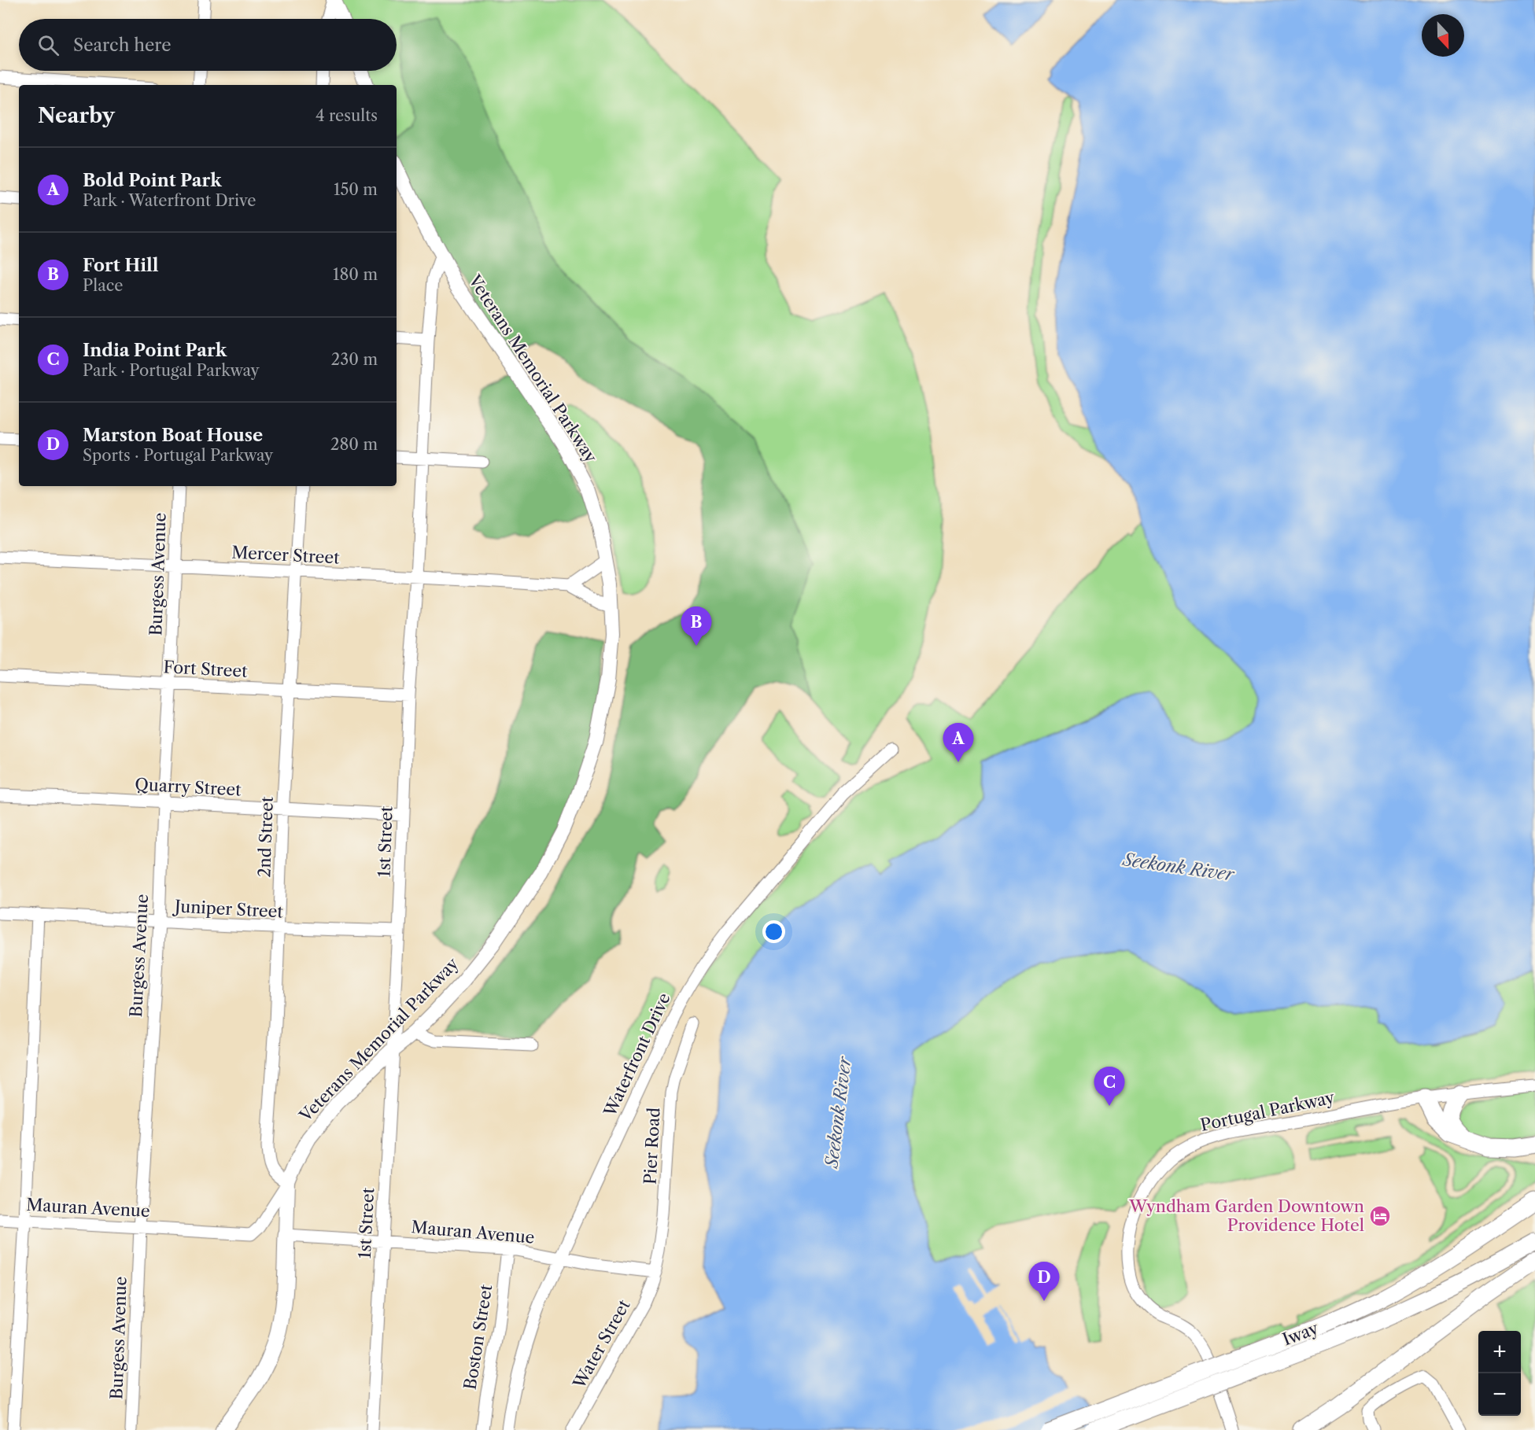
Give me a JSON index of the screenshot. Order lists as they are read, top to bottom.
{
  "streets": {
    "highway": ["Iway"],
    "main road": ["Veterans Memorial Parkway"],
    "street": [
      "Mercer Street",
      "Burgess Avenue",
      "Fort Street",
      "Quarry Street",
      "2nd Street",
      "1st Street",
      "Juniper Street",
      "Waterfront Drive",
      "Portugal Parkway",
      "Pier Road",
      "Mauran Avenue",
      "Boston Street",
      "Water Street"
    ]
  },
  "crossings": [
    ["Veterans Memorial Parkway", "Mercer Street"],
    ["Veterans Memorial Parkway", "2nd Street"],
    ["Veterans Memorial Parkway", "1st Street"],
    ["Veterans Memorial Parkway", "Mauran Avenue"],
    ["Mercer Street", "Burgess Avenue"],
    ["Mercer Street", "2nd Street"],
    ["Mercer Street", "1st Street"],
    ["Burgess Avenue", "Fort Street"],
    ["Burgess Avenue", "Quarry Street"],
    ["Burgess Avenue", "Juniper Street"],
    ["Burgess Avenue", "Mauran Avenue"],
    ["Fort Street", "2nd Street"],
    ["Fort Street", "1st Street"],
    ["Quarry Street", "2nd Street"],
    ["Quarry Street", "1st Street"],
    ["2nd Street", "Juniper Street"],
    ["2nd Street", "Mauran Avenue"],
    ["1st Street", "Juniper Street"],
    ["1st Street", "Mauran Avenue"],
    ["Waterfront Drive", "Mauran Avenue"],
    ["Pier Road", "Mauran Avenue"],
    ["Pier Road", "Water Street"],
    ["Mauran Avenue", "Boston Street"],
    ["Mauran Avenue", "Water Street"]
  ],
  "water": ["Seekonk River"],
  "places": {
    "hotel": ["Wyndham Garden Downtown Providence Hotel"]
  },
  "north": "bottom",
  "page": {
    "search": "Search here",
    "heading": ["Nearby", "4 results"],
    "list": [
      {
        "mark": "A",
        "name": "Bold Point Park",
        "note": "Park · Waterfront Drive",
        "value": "150 m"
      },
      {
        "mark": "B",
        "name": "Fort Hill",
        "note": "Place",
        "value": "180 m"
      },
      {
        "mark": "C",
        "name": "India Point Park",
        "note": "Park · Portugal Parkway",
        "value": "230 m"
      },
      {
        "mark": "D",
        "name": "Marston Boat House",
        "note": "Sports · Portugal Parkway",
        "value": "280 m"
      }
    ],
    "pins": [
      "B",
      "A",
      "C",
      "D"
    ],
    "map_buttons": ["+", "−"]
  }
}
